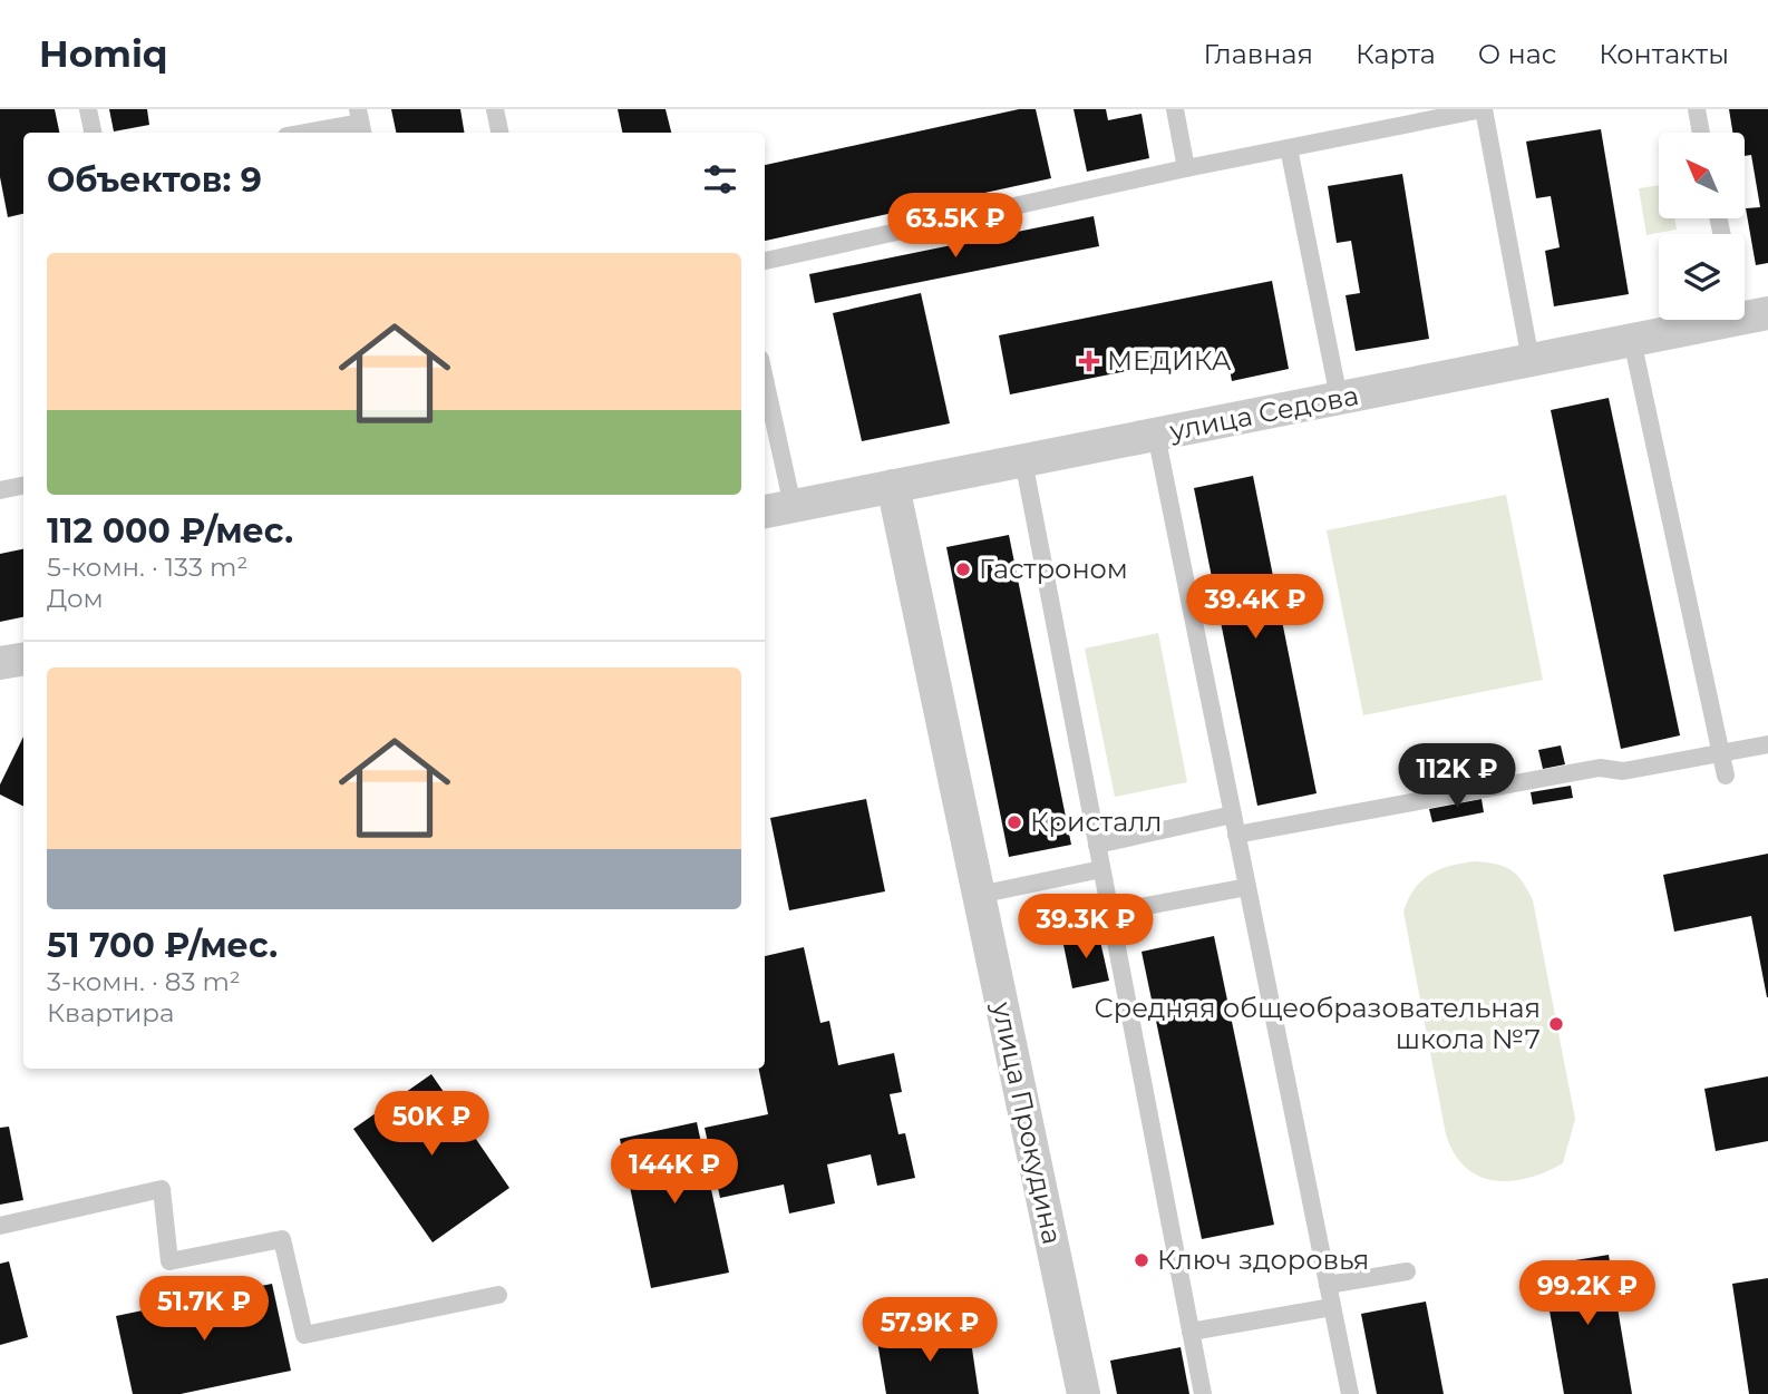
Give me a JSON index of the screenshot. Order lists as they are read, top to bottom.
{
  "streets": {
    "street": ["улица Седова", "улица Прокудина"]
  },
  "crossings": [
    ["улица Седова", "улица Прокудина"]
  ],
  "places": {
    "health": ["МЕДИКА"],
    "other": [
      "Гастроном",
      "Кристалл",
      "Средняя общеобразовательная школа №7",
      "Ключ здоровья"
    ]
  },
  "north": "top left",
  "page": {
    "header": "Homiq",
    "nav": [
      "Главная",
      "Карта",
      "О нас",
      "Контакты"
    ],
    "heading": "Объектов: 9",
    "price": [
      "63.5K ₽",
      "39.4K ₽",
      "112K ₽",
      "39.3K ₽",
      "50K ₽",
      "144K ₽",
      "99.2K ₽",
      "51.7K ₽",
      "57.9K ₽"
    ],
    "list": [
      {
        "name": "112 000 ₽/мес.",
        "note": "5-комн. · 133 m² · Дом"
      },
      {
        "name": "51 700 ₽/мес.",
        "note": "3-комн. · 83 m² · Квартира"
      }
    ]
  }
}
